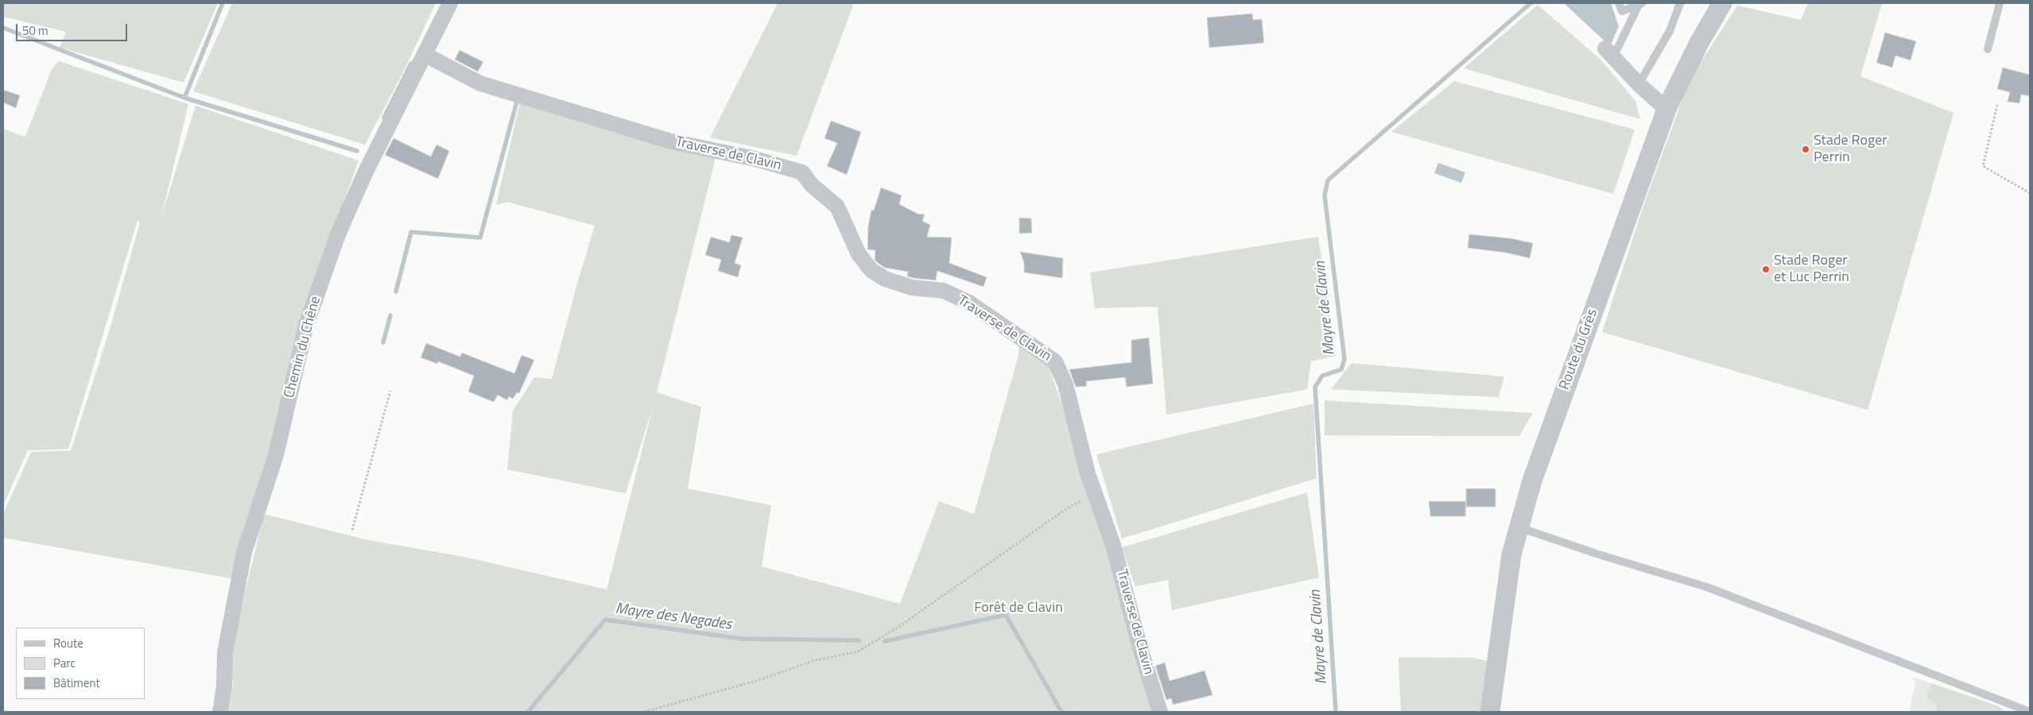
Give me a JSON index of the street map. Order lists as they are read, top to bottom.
{
  "streets": {
    "street": ["Traverse de Clavin", "Chemin du Chêne", "Route du Grès"]
  },
  "crossings": [
    ["Traverse de Clavin", "Chemin du Chêne"]
  ],
  "water": ["Mayre de Clavin", "Mayre des Negades"],
  "parks": ["Forêt de Clavin"],
  "places": ["Stade Roger Perrin", "Stade Roger et Luc Perrin"],
  "legend": ["Route", "Parc", "Bâtiment"],
  "scale_bar": "50 m"
}
